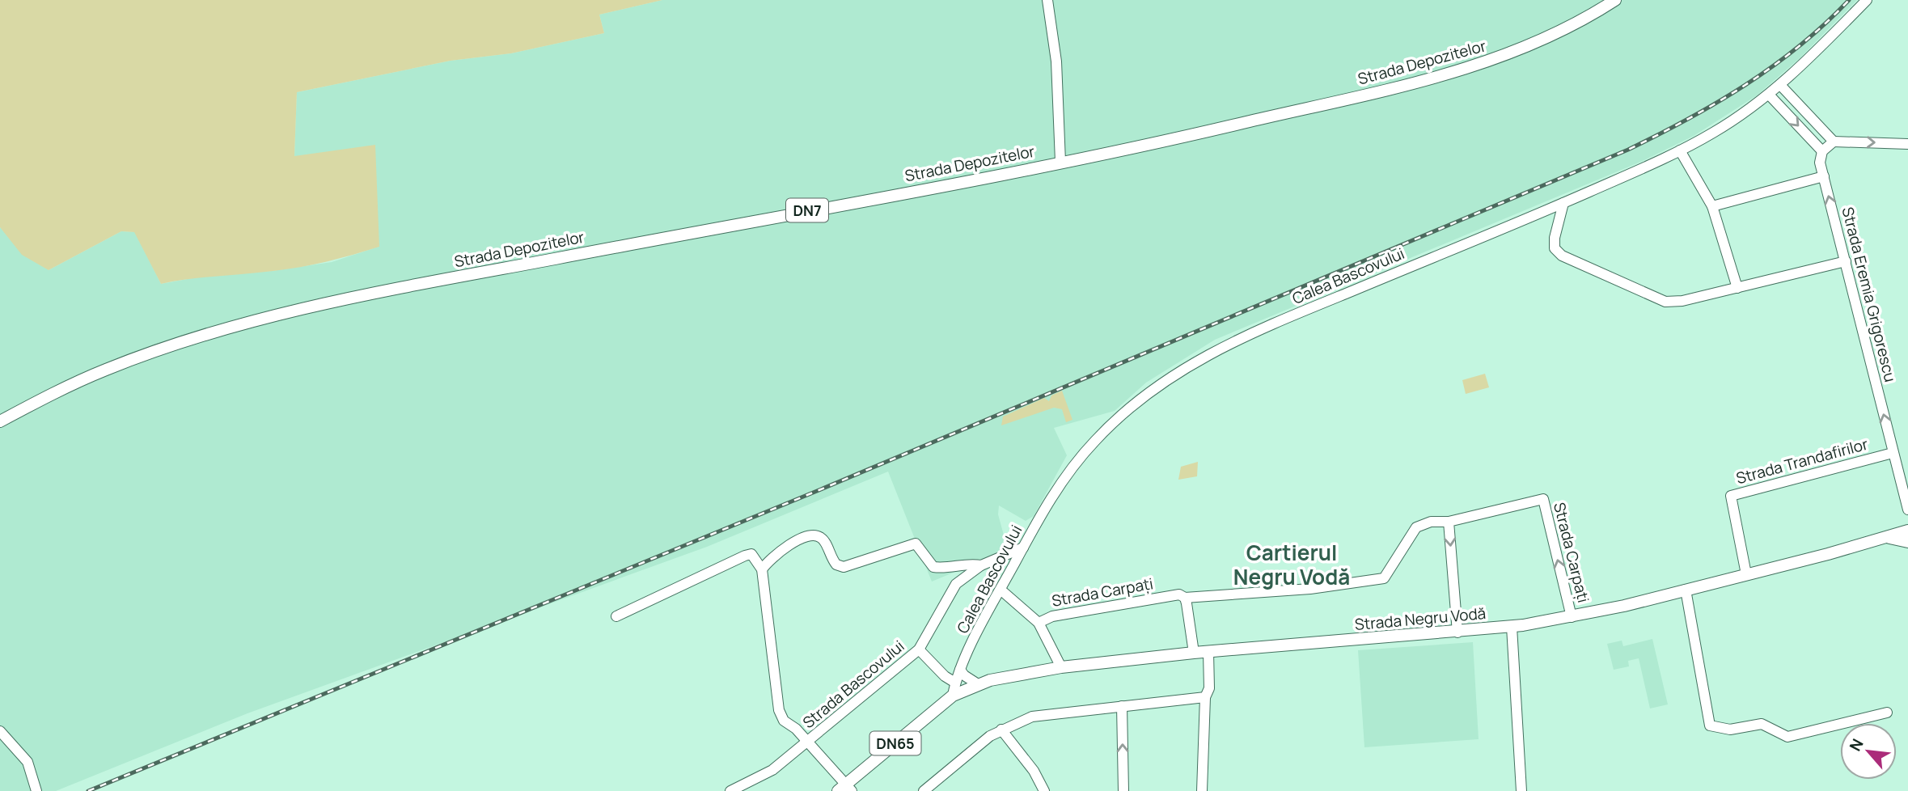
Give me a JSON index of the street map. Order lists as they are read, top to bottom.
{
  "streets": {
    "main road": [
      "Strada Depozitelor",
      "DN7",
      "Strada Negru Vodă",
      "DN65"
    ],
    "street": [
      "Calea Bascovului",
      "Strada Eremia Grigorescu",
      "Strada Trandafirilor",
      "Strada Carpați",
      "Strada Bascovului"
    ]
  },
  "crossings": [
    ["Calea Bascovului", "Strada Carpați"],
    ["Calea Bascovului", "Strada Negru Vodă"],
    ["Calea Bascovului", "Strada Bascovului"],
    ["Calea Bascovului", "DN65"],
    ["Strada Eremia Grigorescu", "Strada Trandafirilor"],
    ["Strada Trandafirilor", "Strada Negru Vodă"],
    ["Strada Carpați", "Strada Negru Vodă"],
    ["Strada Negru Vodă", "DN65"]
  ],
  "one_way": ["Strada Eremia Grigorescu"],
  "districts": ["Cartierul Negru Vodă"],
  "north": "top left"
}
